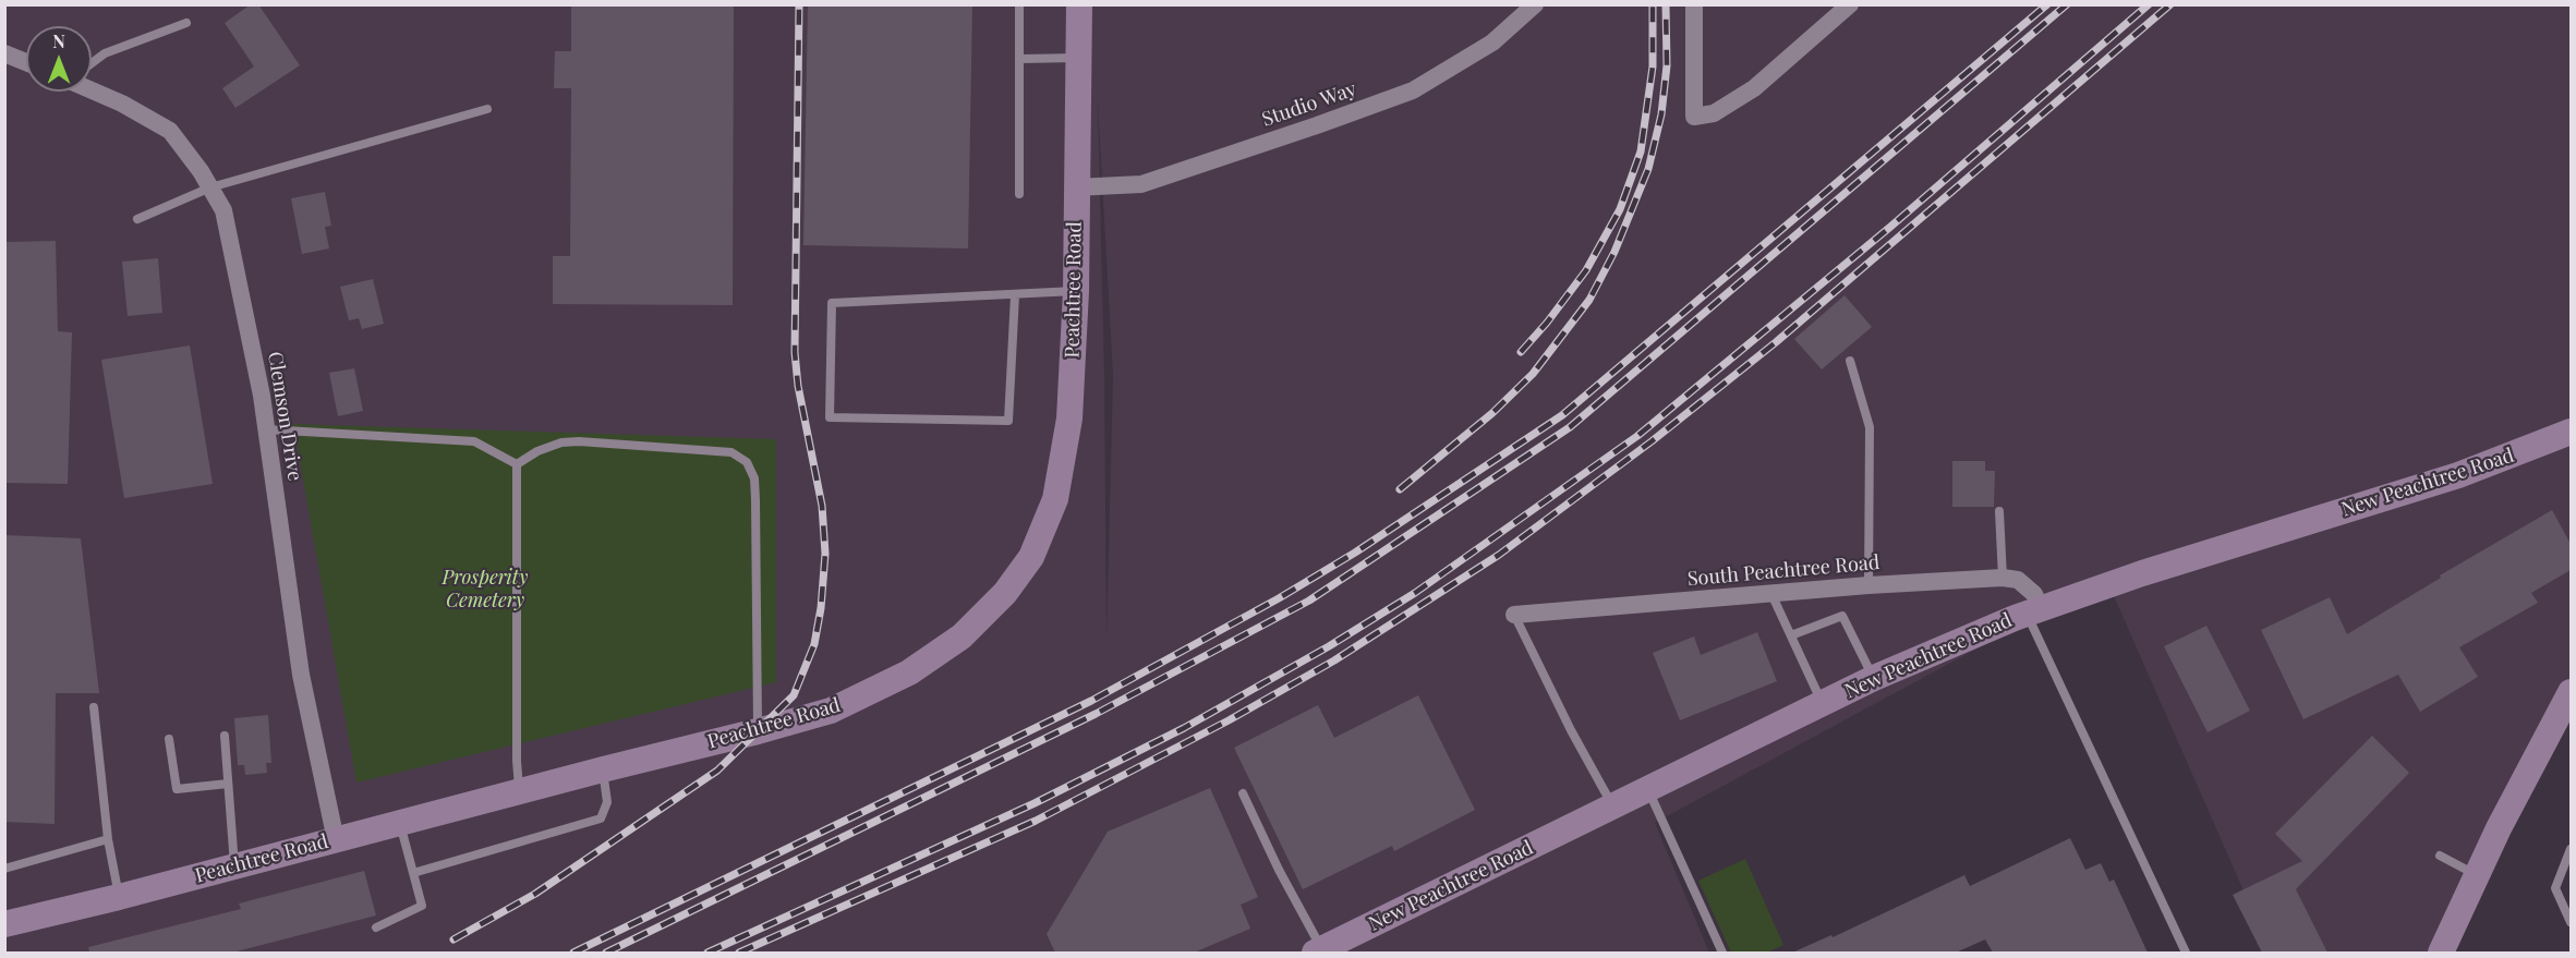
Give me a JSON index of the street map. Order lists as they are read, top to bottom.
{
  "streets": {
    "street": [
      "Studio Way",
      "Peachtree Road",
      "Clemson Drive",
      "New Peachtree Road",
      "South Peachtree Road"
    ]
  },
  "crossings": [
    ["Studio Way", "Peachtree Road"],
    ["Peachtree Road", "Clemson Drive"],
    ["New Peachtree Road", "South Peachtree Road"]
  ],
  "parks": ["Prosperity Cemetery"],
  "north": "top"
}
